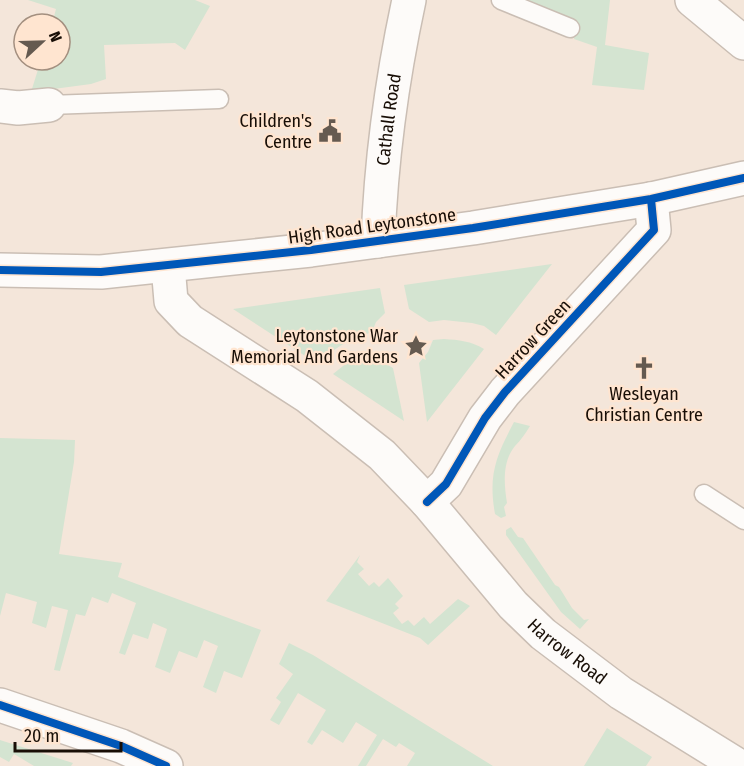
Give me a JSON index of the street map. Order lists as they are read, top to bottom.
{
  "streets": {
    "street": [
      "Cathall Road",
      "High Road Leytonstone",
      "Harrow Green",
      "Harrow Road"
    ]
  },
  "crossings": [
    ["Cathall Road", "High Road Leytonstone"],
    ["High Road Leytonstone", "Harrow Green"],
    ["Harrow Green", "Harrow Road"]
  ],
  "places": {
    "public building": ["Children's Centre"],
    "place": ["Leytonstone War Memorial And Gardens"],
    "church": ["Wesleyan Christian Centre"]
  },
  "scale_bar": "20 m",
  "north": "right"
}
